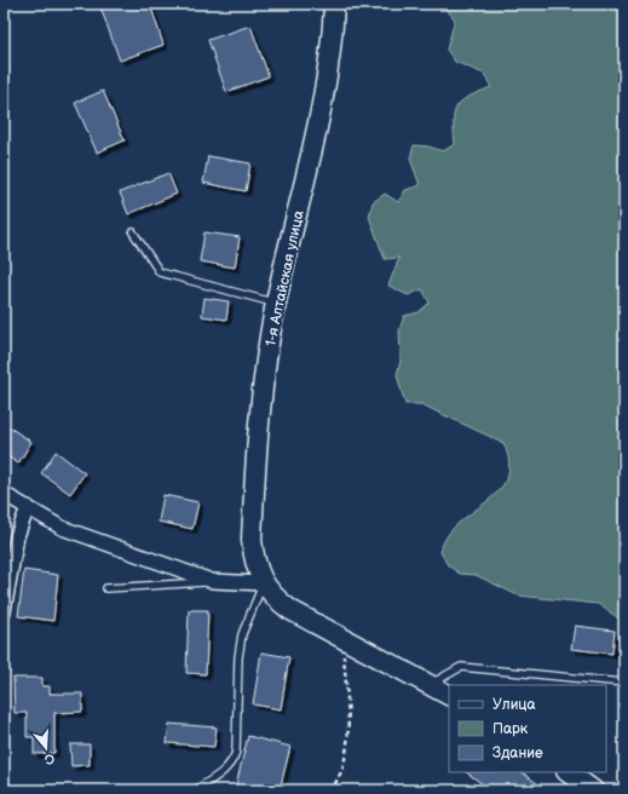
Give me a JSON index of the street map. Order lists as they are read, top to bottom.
{
  "streets": {
    "street": ["1-я Алтайская улица"]
  },
  "legend": ["Улица", "Парк", "Здание"],
  "north": "bottom"
}
